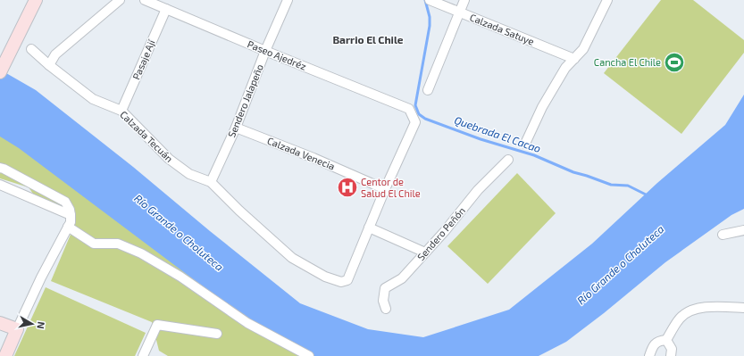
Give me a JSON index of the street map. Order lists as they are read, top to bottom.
{
  "streets": {
    "street": [
      "Calzada Satuye",
      "Paseo Ajedréz",
      "Pasaje Ají",
      "Sendero Jalapeño",
      "Calzada Tecuán",
      "Calzada Venecia",
      "Sendero Peñón"
    ]
  },
  "crossings": [
    ["Paseo Ajedréz", "Pasaje Ají"],
    ["Paseo Ajedréz", "Sendero Jalapeño"],
    ["Paseo Ajedréz", "Calzada Venecia"],
    ["Pasaje Ají", "Calzada Tecuán"],
    ["Sendero Jalapeño", "Calzada Tecuán"],
    ["Sendero Jalapeño", "Calzada Venecia"]
  ],
  "districts": ["Barrio El Chile"],
  "water": ["Quebrada El Cacao", "Río Grande o Choluteca"],
  "places": {
    "sports": ["Cancha El Chile"],
    "hospital": ["Centor de Salud El Chile"]
  },
  "north": "right"
}
